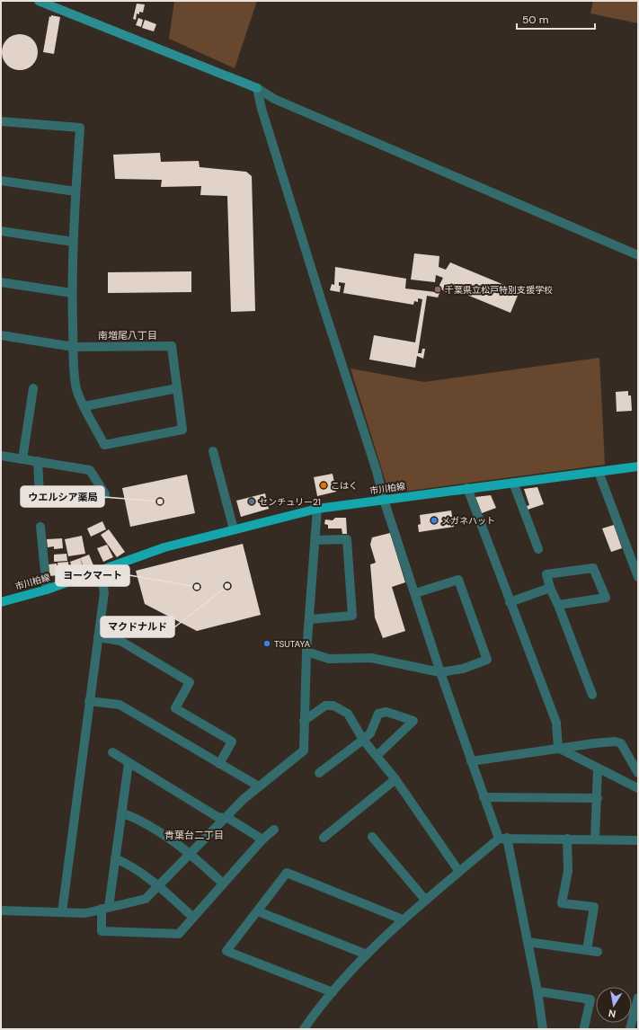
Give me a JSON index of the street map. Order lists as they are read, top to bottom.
{
  "streets": {
    "main road": ["市川柏線"]
  },
  "districts": ["南増尾八丁目", "青葉台二丁目"],
  "places": [
    "千葉県立松戸特別支援学校",
    "こはく",
    "ウエルシア薬局",
    "センチュリー21",
    "メガネハット",
    "マクドナルド",
    "ヨークマート",
    "TSUTAYA"
  ],
  "scale_bar": "50 m",
  "north": "bottom"
}
